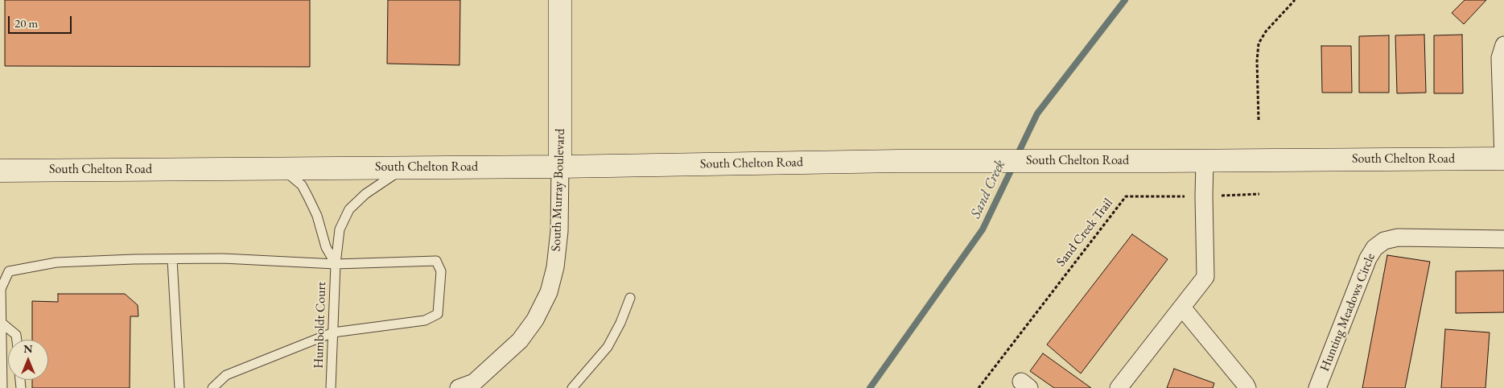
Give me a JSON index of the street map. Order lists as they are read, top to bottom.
{
  "streets": {
    "main road": ["South Chelton Road", "South Murray Boulevard"],
    "street": ["Hunting Meadows Circle"],
    "lane": ["Humboldt Court"],
    "path": ["Sand Creek Trail"]
  },
  "crossings": [
    ["South Chelton Road", "South Murray Boulevard"],
    ["South Chelton Road", "Humboldt Court"]
  ],
  "water": ["Sand Creek"],
  "scale_bar": "20 m",
  "north": "top"
}
